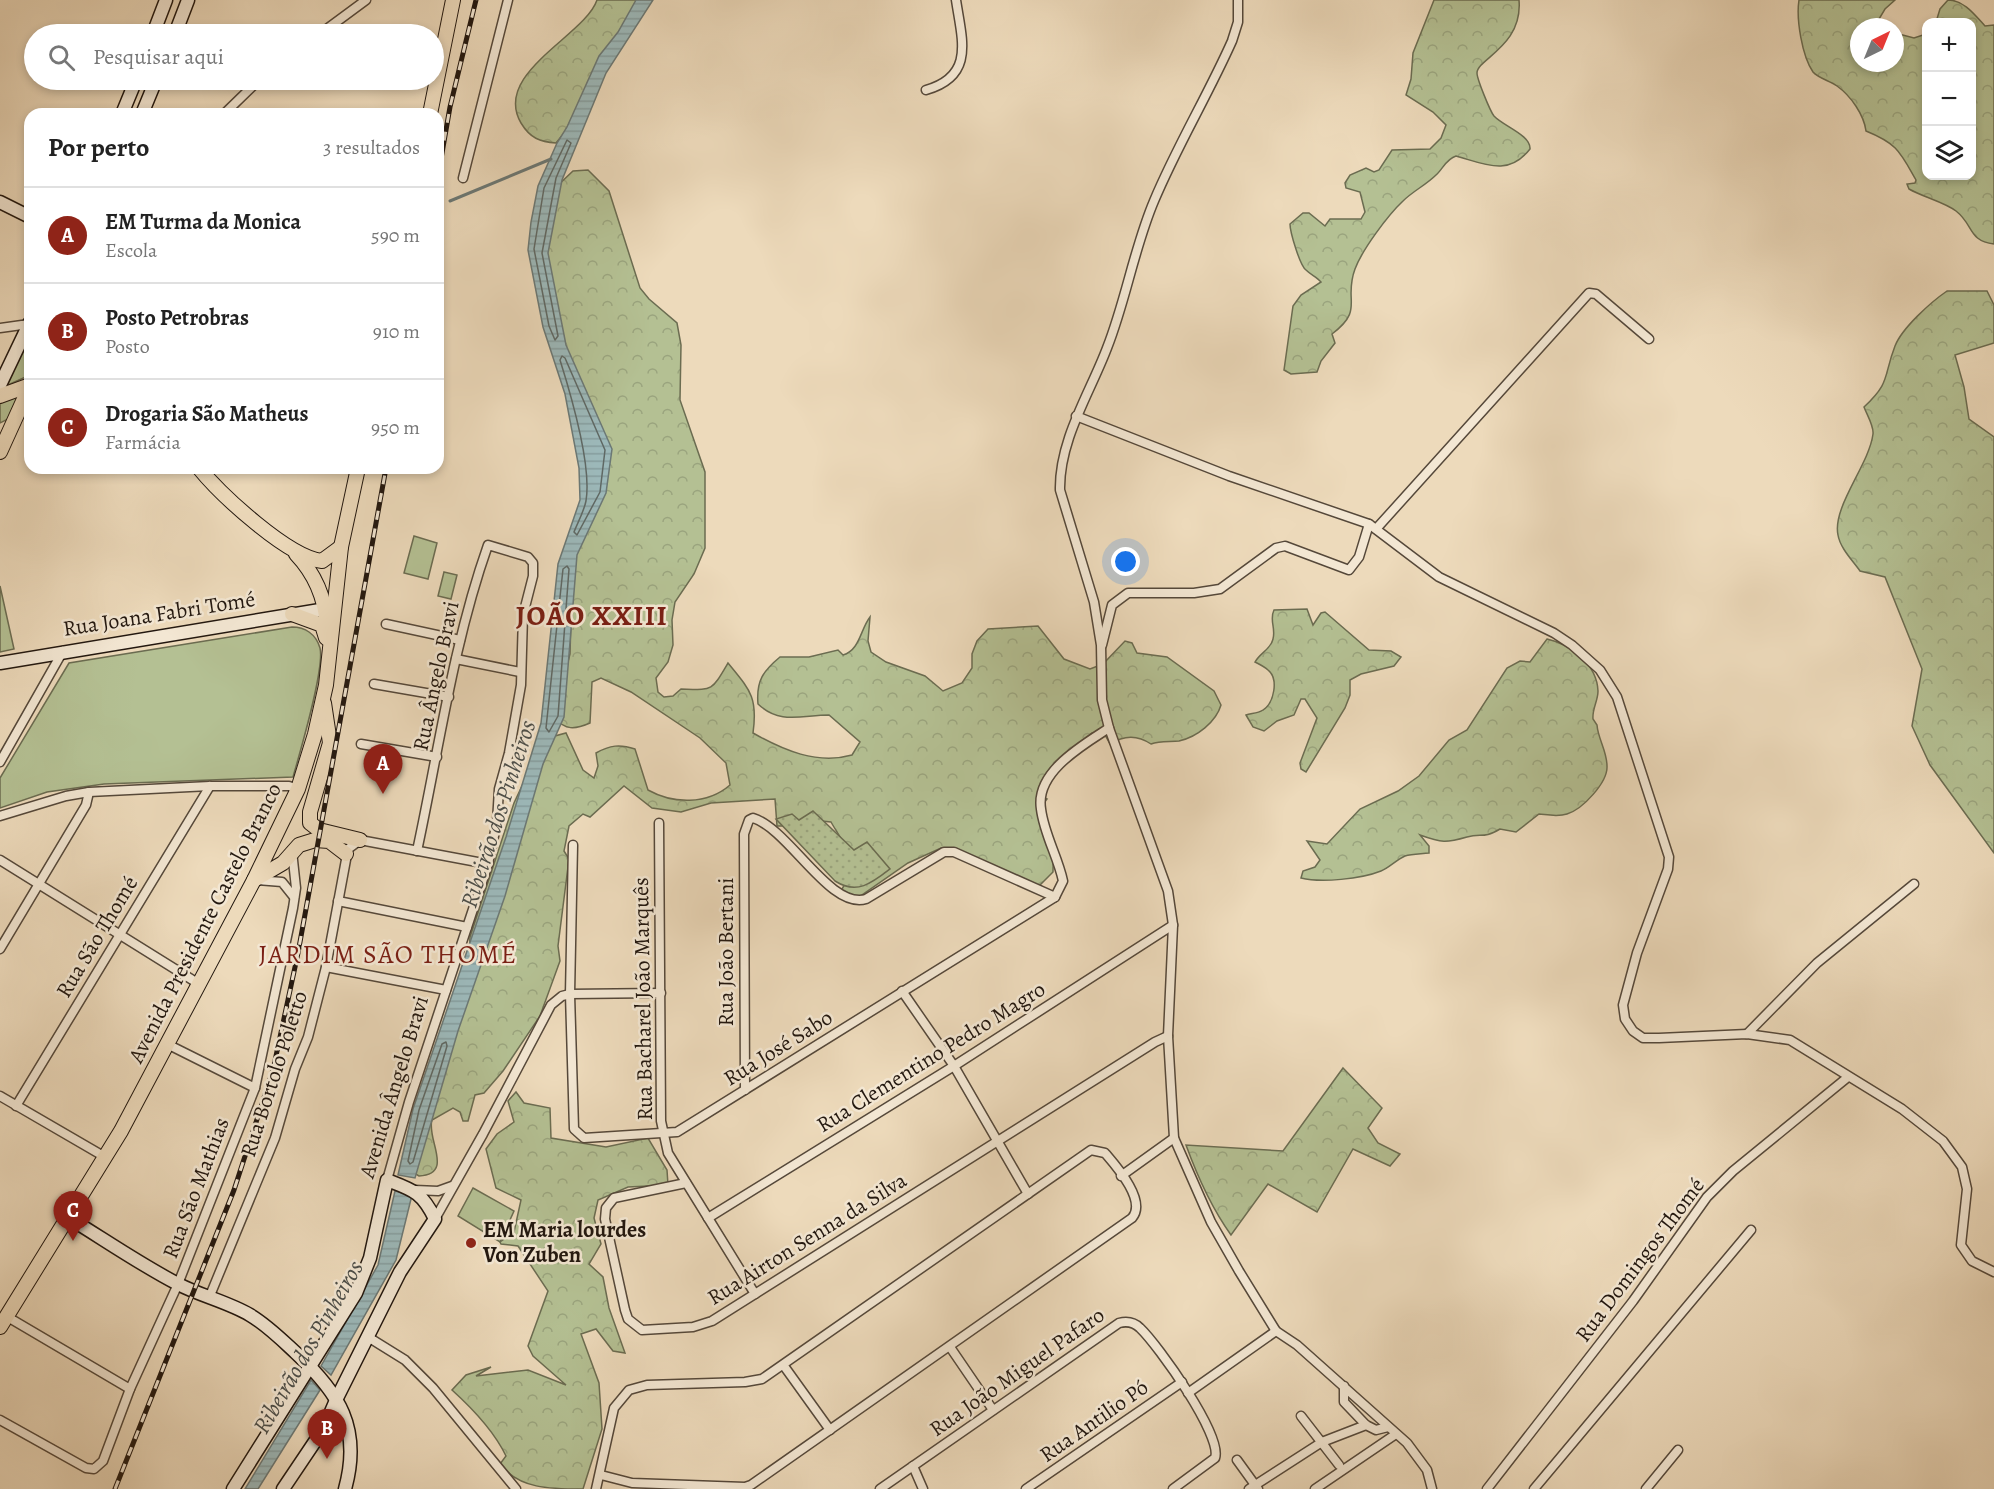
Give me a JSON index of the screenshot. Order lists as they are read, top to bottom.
{
  "streets": {
    "main road": ["Avenida Presidente Castelo Branco"],
    "street": [
      "Rua Joana Fabri Tomé",
      "Rua Ângelo Bravi",
      "Rua São Thomé",
      "Rua João Bertani",
      "Rua Bacharel João Marquês",
      "Rua José Sabo",
      "Rua Clementino Pedro Magro",
      "Rua Bortolo Poletto",
      "Avenida Ângelo Bravi",
      "Rua São Mathias",
      "Rua Airton Senna da Silva",
      "Rua Domingos Thomé",
      "Rua João Miguel Pafaro",
      "Rua Antilio Pó"
    ]
  },
  "crossings": [
    ["Rua Ângelo Bravi", "Avenida Ângelo Bravi"],
    ["Rua João Bertani", "Rua José Sabo"],
    ["Rua Bacharel João Marquês", "Rua José Sabo"],
    ["Rua Bacharel João Marquês", "Rua Clementino Pedro Magro"],
    ["Rua Bacharel João Marquês", "Rua Airton Senna da Silva"],
    ["Rua João Miguel Pafaro", "Rua Antilio Pó"]
  ],
  "districts": ["JOÃO XXIII", "JARDIM SÃO THOMÉ"],
  "water": ["Ribeirão dos Pinheiros"],
  "places": ["EM Maria lourdes Von Zuben"],
  "north": "top right",
  "page": {
    "map_buttons": ["+", "−"],
    "search": "Pesquisar aqui",
    "heading": ["Por perto", "3 resultados"],
    "list": [
      {
        "mark": "A",
        "name": "EM Turma da Monica",
        "note": "Escola",
        "value": "590 m"
      },
      {
        "mark": "B",
        "name": "Posto Petrobras",
        "note": "Posto",
        "value": "910 m"
      },
      {
        "mark": "C",
        "name": "Drogaria São Matheus",
        "note": "Farmácia",
        "value": "950 m"
      }
    ],
    "pins": ["A", "C", "B"]
  }
}
